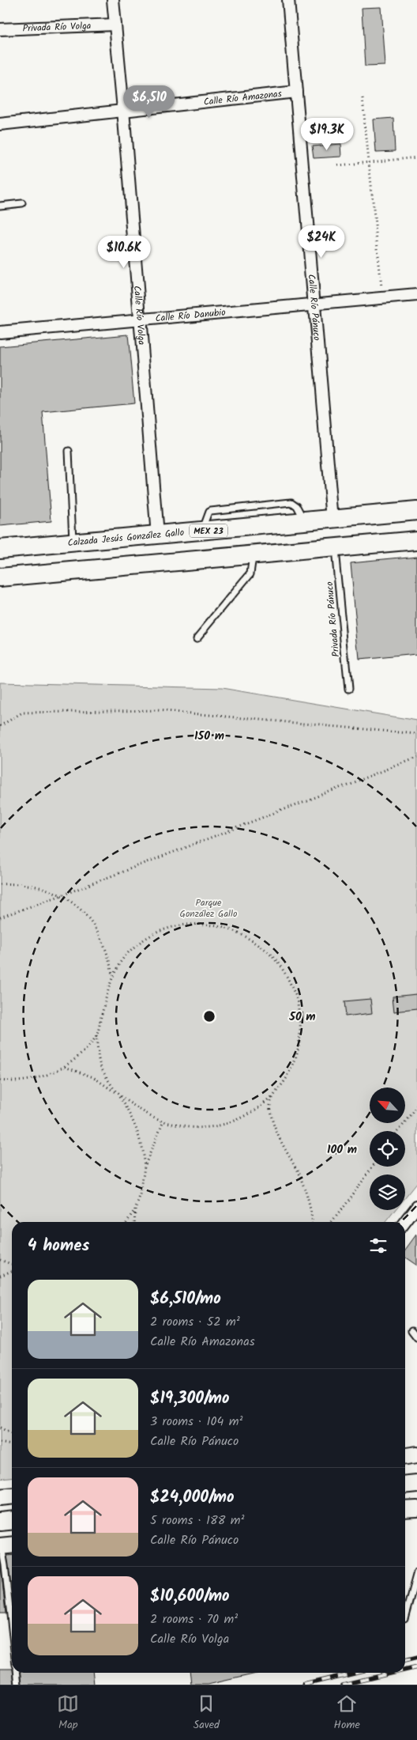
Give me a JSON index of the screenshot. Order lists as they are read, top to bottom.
{
  "streets": {
    "main road": ["MEX 23", "Calzada Jesús González Gallo"],
    "street": [
      "Privada Río Volga",
      "Calle Río Amazonas",
      "Calle Río Pánuco",
      "Calle Río Volga",
      "Calle Río Danubio"
    ],
    "lane": ["Privada Río Pánuco"]
  },
  "crossings": [
    ["Privada Río Volga", "Calle Río Volga"],
    ["Calle Río Amazonas", "Calle Río Pánuco"],
    ["Calle Río Amazonas", "Calle Río Volga"],
    ["Calle Río Pánuco", "Calle Río Danubio"],
    ["Calle Río Pánuco", "Calzada Jesús González Gallo"],
    ["Calle Río Volga", "Calle Río Danubio"],
    ["Calle Río Volga", "Calzada Jesús González Gallo"]
  ],
  "parks": ["Parque González Gallo"],
  "north": "top left",
  "page": {
    "price": [
      "$6,510",
      "$19.3K",
      "$24K",
      "$10.6K"
    ],
    "heading": "4 homes",
    "list": [
      {
        "name": "$6,510/mo",
        "note": "2 rooms · 52 m² · Calle Río Amazonas"
      },
      {
        "name": "$19,300/mo",
        "note": "3 rooms · 104 m² · Calle Río Pánuco"
      },
      {
        "name": "$24,000/mo",
        "note": "5 rooms · 188 m² · Calle Río Pánuco"
      },
      {
        "name": "$10,600/mo",
        "note": "2 rooms · 70 m² · Calle Río Volga"
      }
    ],
    "tabs": ["Map", "Saved", "Home"]
  },
  "rings": ["150 m", "50 m", "100 m"]
}
